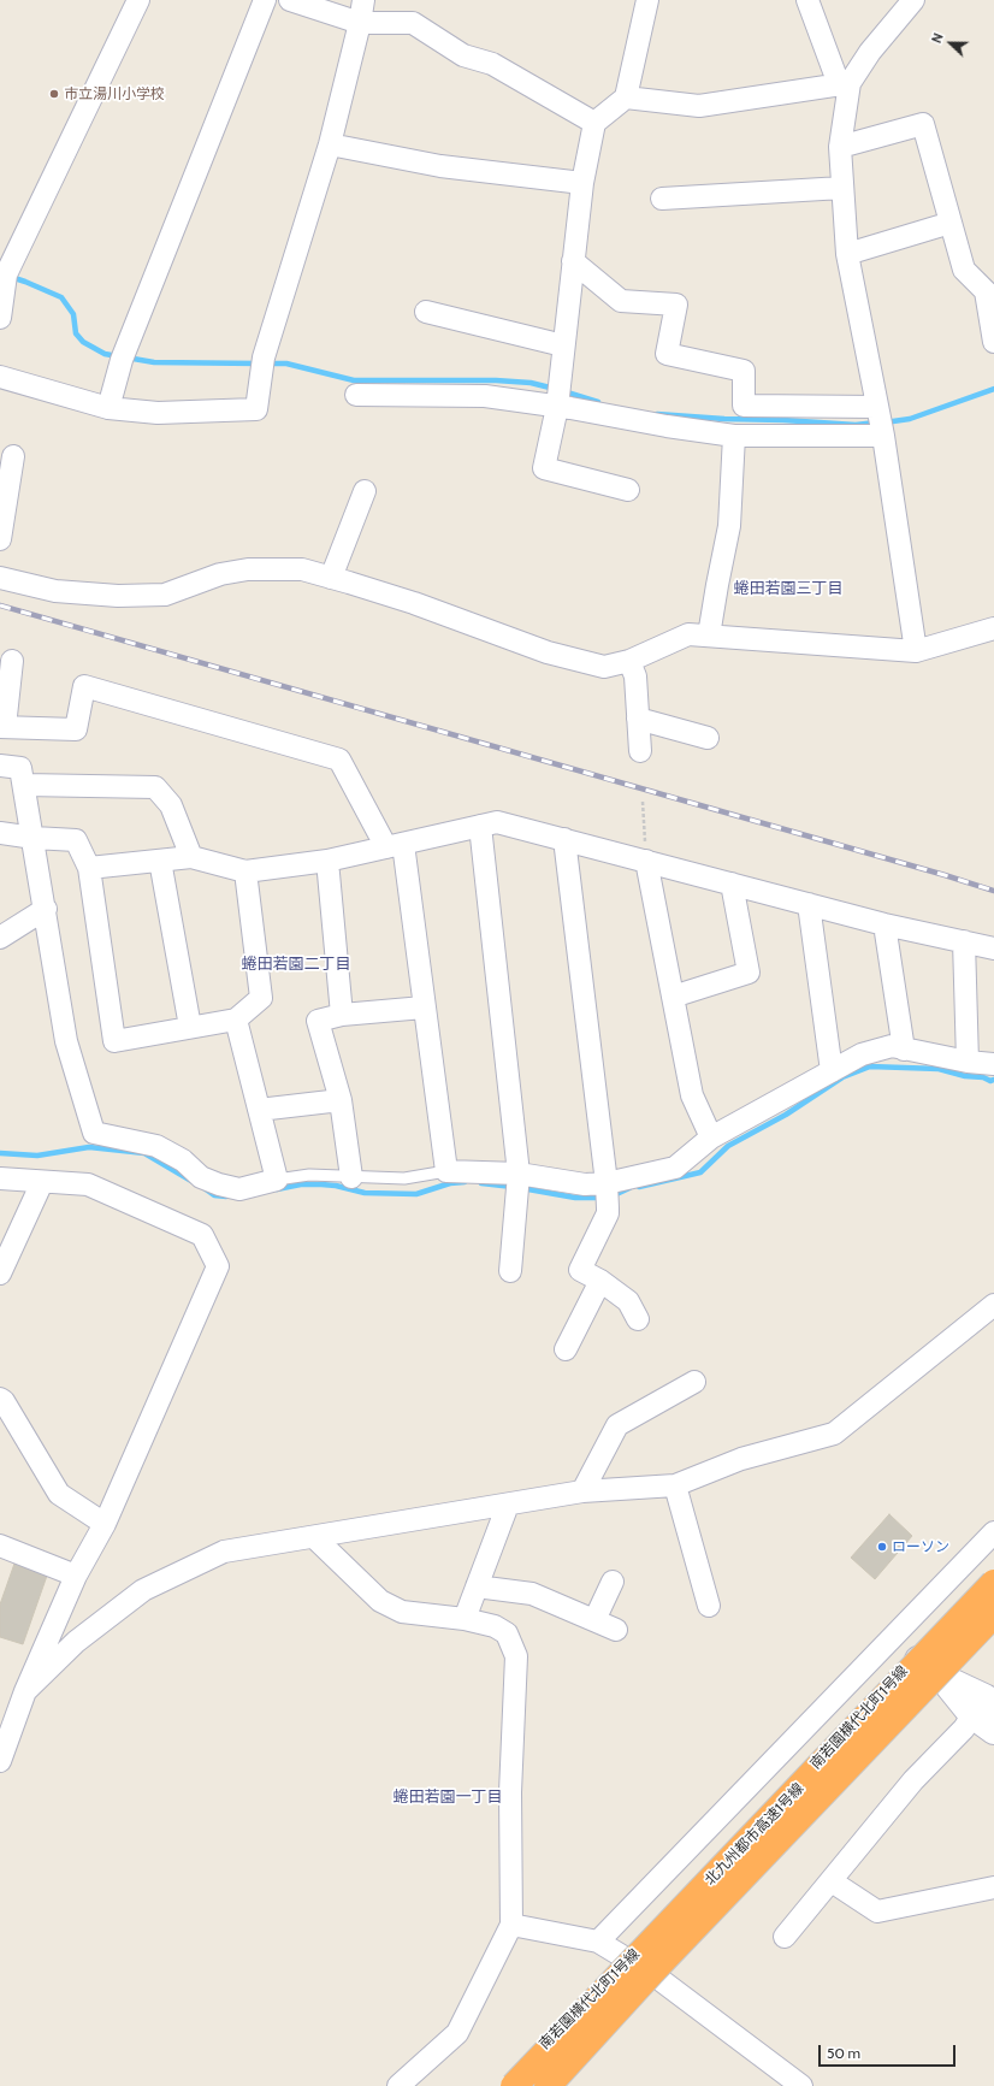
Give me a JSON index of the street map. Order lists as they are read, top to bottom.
{
  "streets": {
    "highway": ["北九州都市高速1号線"],
    "street": ["南若園横代北町1号線"]
  },
  "districts": ["蜷田若園三丁目", "蜷田若園二丁目", "蜷田若園一丁目"],
  "places": ["市立湯川小学校", "ローソン"],
  "scale_bar": "50 m",
  "north": "left"
}
